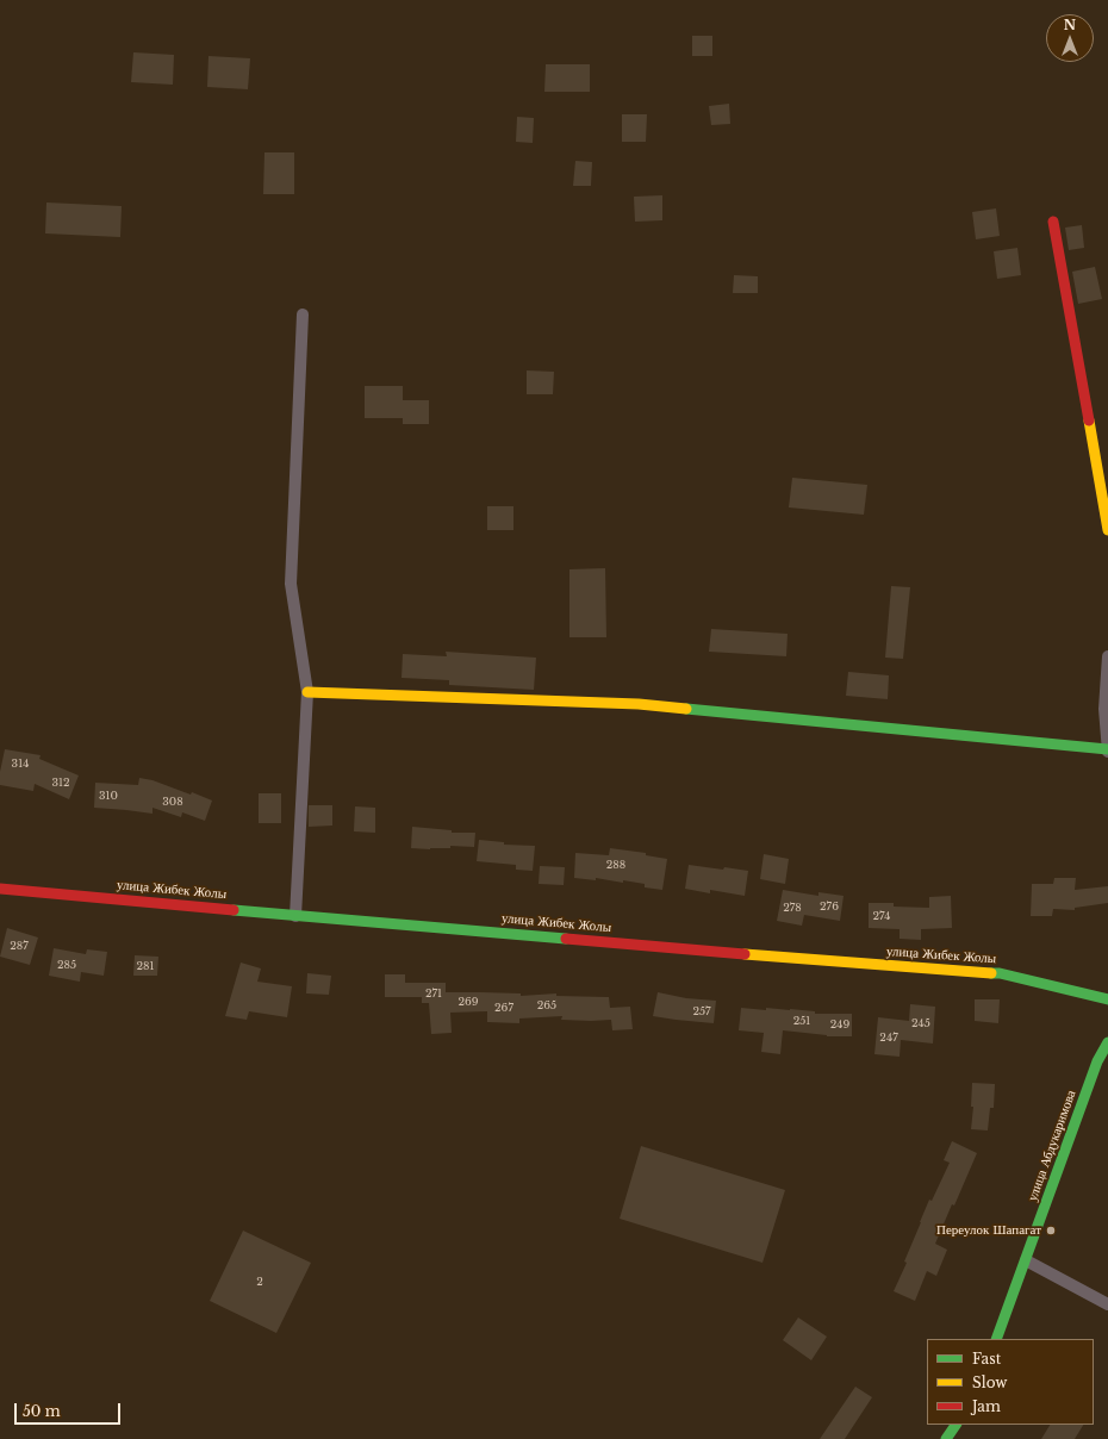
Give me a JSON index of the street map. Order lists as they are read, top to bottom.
{
  "streets": {
    "street": ["улица Жибек Жолы", "улица Абдукаримова"]
  },
  "places": ["Переулок Шапагат"],
  "house_numbers": [
    "314",
    "312",
    "310",
    "308",
    "288",
    "276",
    "278",
    "274",
    "287",
    "285",
    "281",
    "271",
    "269",
    "265",
    "267",
    "257",
    "251",
    "245",
    "249",
    "247",
    "2"
  ],
  "legend": ["Fast", "Slow", "Jam"],
  "scale_bar": "50 m",
  "north": "top"
}
